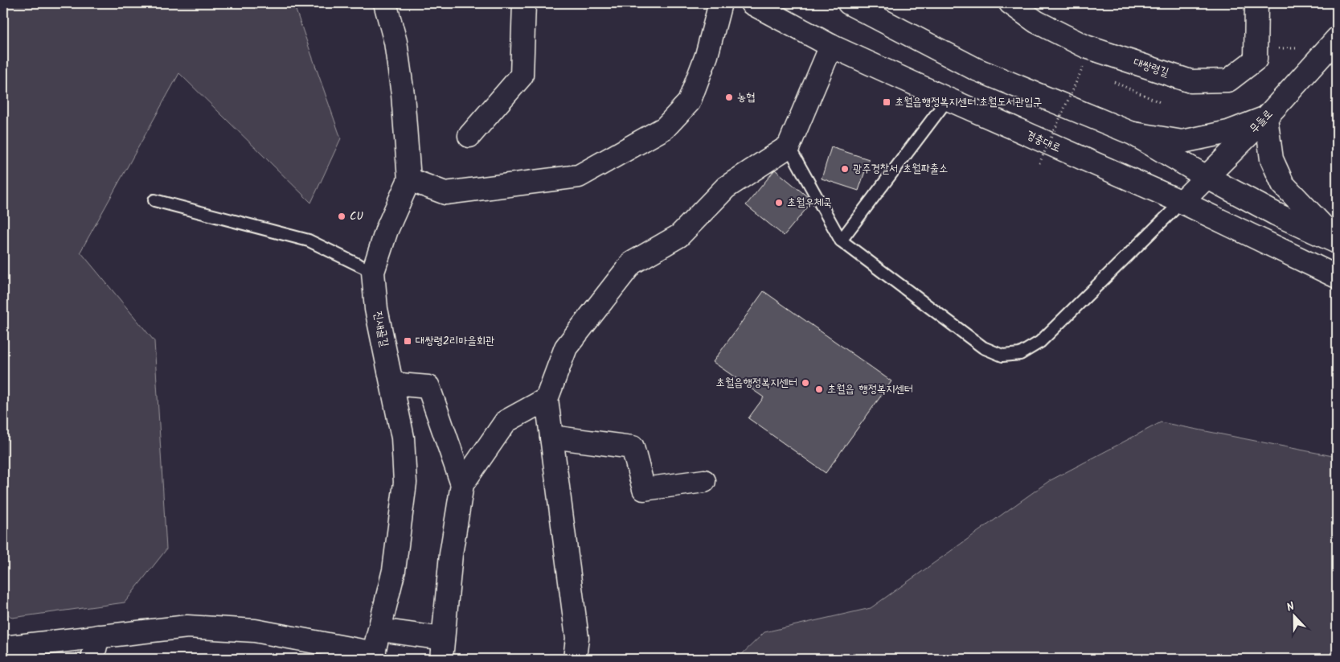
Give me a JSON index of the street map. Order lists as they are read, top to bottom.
{
  "streets": {
    "street": [
      "대쌍령길",
      "무들로",
      "경충대로",
      "진새골길"
    ]
  },
  "crossings": [
    ["무들로", "경충대로"]
  ],
  "places": {
    "other": [
      "농협",
      "광주경찰서 초월파출소",
      "초월우체국",
      "CU",
      "초월읍행정복지센터",
      "초월읍 행정복지센터"
    ],
    "transit": ["초월읍행정복지센터.초월도서관입구", "대쌍령2리마을회관"]
  },
  "north": "top"
}
